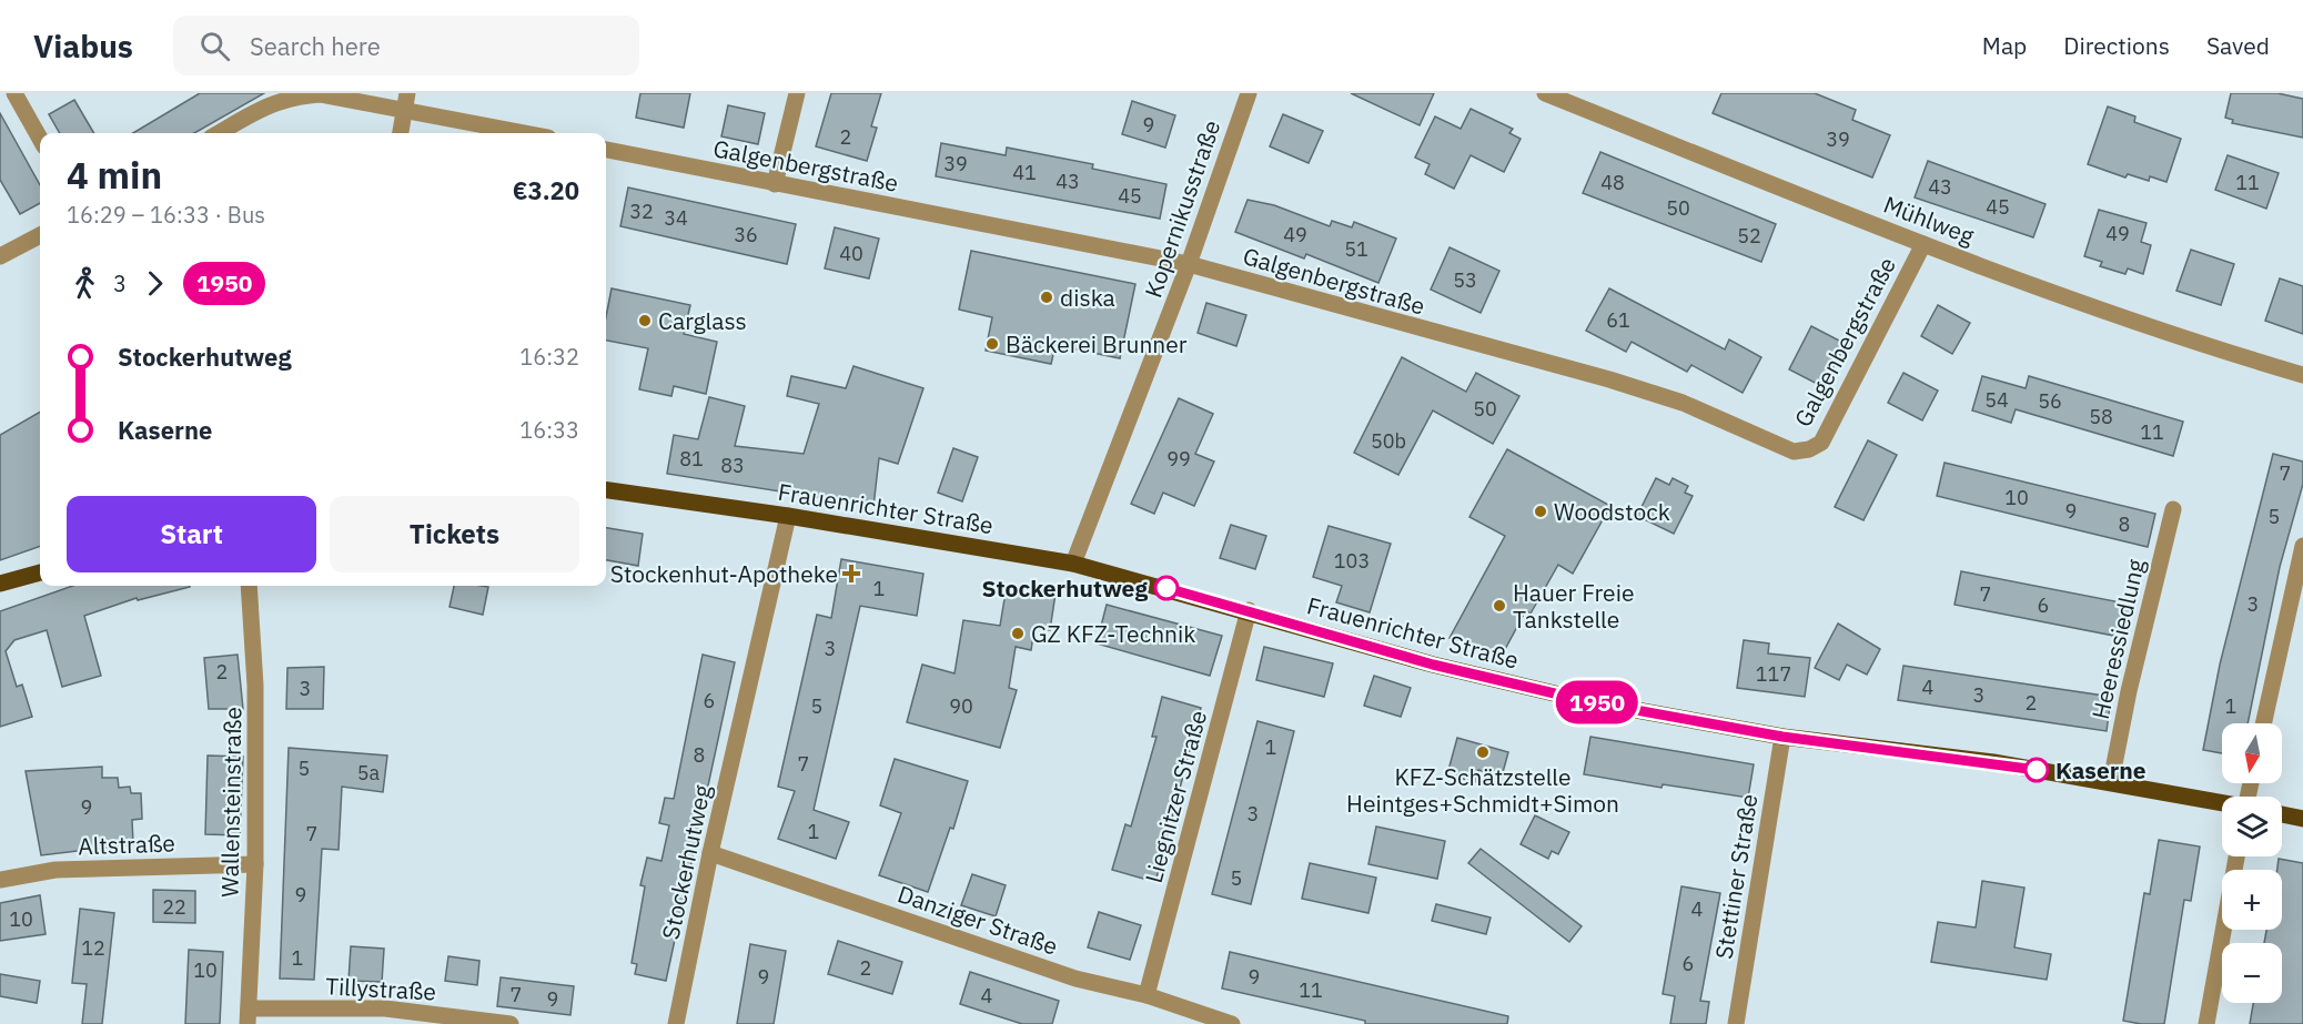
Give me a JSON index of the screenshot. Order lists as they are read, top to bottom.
{
  "streets": {
    "main road": ["Frauenrichter Straße"],
    "street": [
      "Galgenbergstraße",
      "Kopernikusstraße",
      "Mühlweg",
      "Heeressiedlung",
      "Liegnitzer Straße",
      "Wallensteinstraße",
      "Altstraße",
      "Stockerhutweg",
      "Stettiner Straße",
      "Danziger Straße",
      "Tillystraße"
    ]
  },
  "crossings": [
    ["Galgenbergstraße", "Kopernikusstraße"],
    ["Galgenbergstraße", "Mühlweg"],
    ["Kopernikusstraße", "Frauenrichter Straße"],
    ["Frauenrichter Straße", "Heeressiedlung"],
    ["Frauenrichter Straße", "Liegnitzer Straße"],
    ["Frauenrichter Straße", "Stockerhutweg"],
    ["Frauenrichter Straße", "Stettiner Straße"],
    ["Liegnitzer Straße", "Danziger Straße"],
    ["Wallensteinstraße", "Altstraße"],
    ["Wallensteinstraße", "Tillystraße"],
    ["Stockerhutweg", "Danziger Straße"]
  ],
  "places": {
    "other": [
      "diska",
      "Carglass",
      "Bäckerei Brunner",
      "Woodstock",
      "Stockerhutweg",
      "Hauer Freie Tankstelle",
      "GZ KFZ-Technik",
      "KFZ-Schätzstelle Heintges+Schmidt+Simon",
      "Kaserne"
    ],
    "health": ["Stockenhut-Apotheke"]
  },
  "lines": ["bus line 1950"],
  "house_numbers": [
    "9",
    "2",
    "39",
    "39",
    "41",
    "43",
    "48",
    "11",
    "43",
    "45",
    "45",
    "50",
    "32",
    "34",
    "49",
    "36",
    "49",
    "52",
    "51",
    "40",
    "53",
    "61",
    "54",
    "56",
    "50",
    "58",
    "11",
    "50b",
    "81",
    "99",
    "83",
    "7",
    "10",
    "9",
    "5",
    "8",
    "103",
    "1",
    "7",
    "3",
    "6",
    "3",
    "2",
    "117",
    "4",
    "3",
    "3",
    "6",
    "2",
    "5",
    "90",
    "1",
    "1",
    "8",
    "7",
    "5",
    "5a",
    "9",
    "3",
    "1",
    "7",
    "5",
    "9",
    "22",
    "4",
    "10",
    "12",
    "1",
    "6",
    "2",
    "10",
    "9",
    "9",
    "11",
    "7",
    "4",
    "9"
  ],
  "north": "bottom",
  "page": {
    "header": "Viabus",
    "search": "Search here",
    "nav": ["Map", "Directions", "Saved"],
    "on_map": "1950",
    "heading": ["4 min", "16:29 – 16:33 · Bus", "€3.20"],
    "legs": ["3", "1950"],
    "list": [
      {
        "name": "Stockerhutweg",
        "value": "16:32"
      },
      {
        "name": "Kaserne",
        "value": "16:33"
      }
    ],
    "buttons": ["Start", "Tickets"],
    "map_buttons": ["+", "−"]
  }
}
